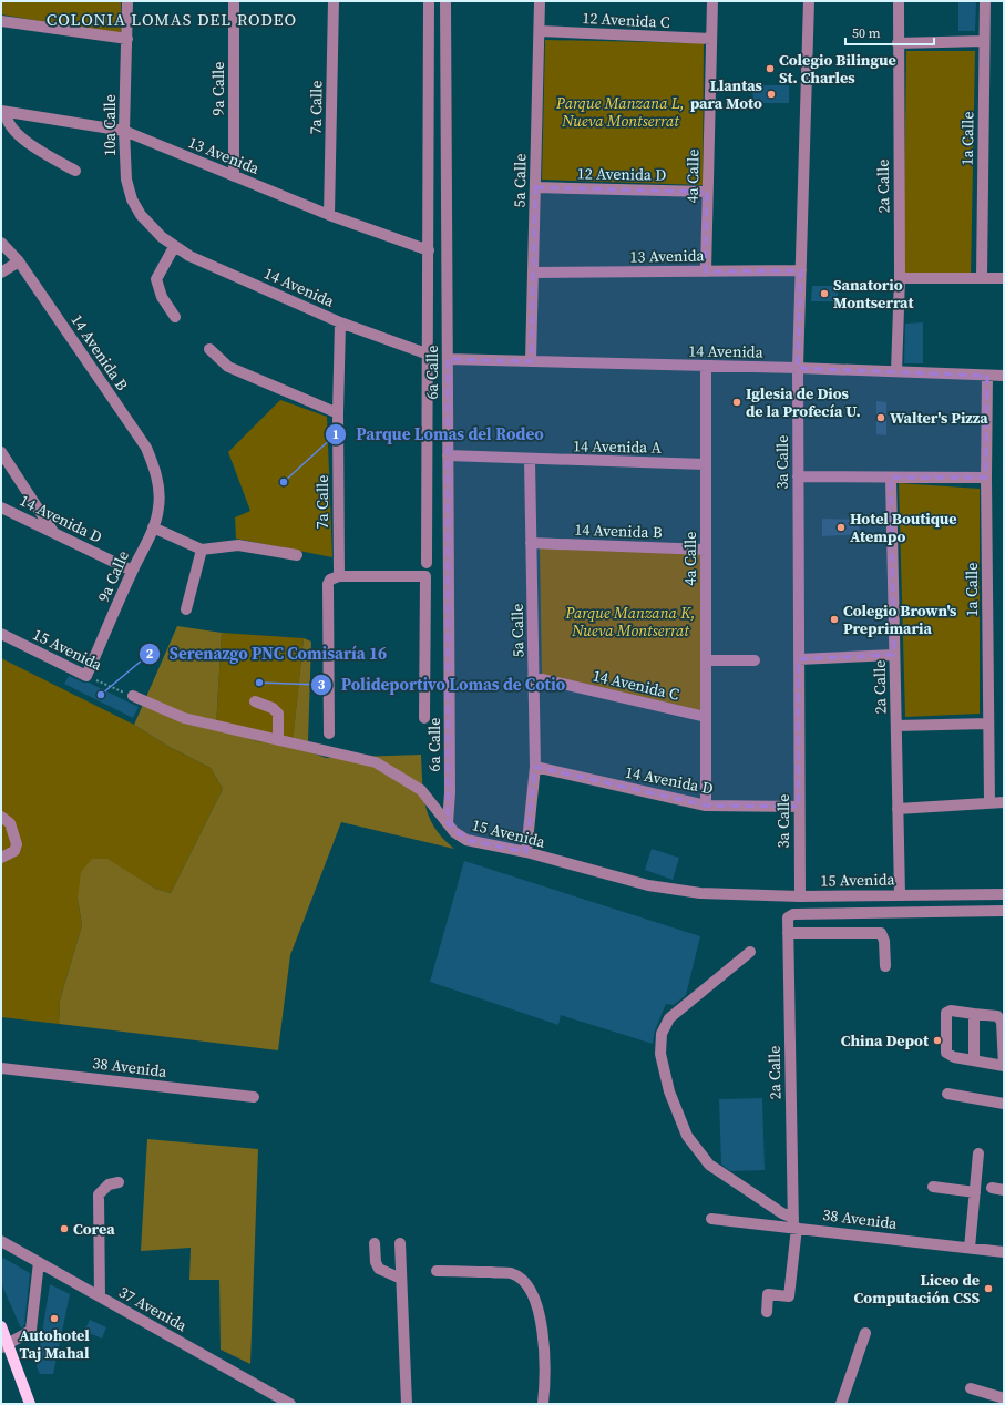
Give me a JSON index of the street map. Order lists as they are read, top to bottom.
{
  "streets": {
    "street": [
      "12 Avenida C",
      "9a Calle",
      "7a Calle",
      "10a Calle",
      "1a Calle",
      "13 Avenida",
      "12 Avenida D",
      "4a Calle",
      "5a Calle",
      "2a Calle",
      "14 Avenida",
      "14 Avenida B",
      "6a Calle",
      "14 Avenida A",
      "3a Calle",
      "14 Avenida D",
      "15 Avenida",
      "14 Avenida C",
      "38 Avenida",
      "37 Avenida"
    ]
  },
  "crossings": [
    ["12 Avenida C", "4a Calle"],
    ["12 Avenida C", "5a Calle"],
    ["9a Calle", "13 Avenida"],
    ["9a Calle", "14 Avenida B"],
    ["9a Calle", "14 Avenida D"],
    ["9a Calle", "15 Avenida"],
    ["7a Calle", "13 Avenida"],
    ["7a Calle", "14 Avenida"],
    ["7a Calle", "6a Calle"],
    ["10a Calle", "13 Avenida"],
    ["10a Calle", "14 Avenida"],
    ["1a Calle", "14 Avenida"],
    ["13 Avenida", "4a Calle"],
    ["13 Avenida", "5a Calle"],
    ["13 Avenida", "6a Calle"],
    ["13 Avenida", "3a Calle"],
    ["12 Avenida D", "4a Calle"],
    ["12 Avenida D", "5a Calle"],
    ["4a Calle", "14 Avenida"],
    ["4a Calle", "14 Avenida B"],
    ["4a Calle", "14 Avenida A"],
    ["4a Calle", "14 Avenida D"],
    ["4a Calle", "14 Avenida C"],
    ["5a Calle", "14 Avenida"],
    ["5a Calle", "14 Avenida B"],
    ["5a Calle", "14 Avenida A"],
    ["5a Calle", "14 Avenida D"],
    ["5a Calle", "15 Avenida"],
    ["5a Calle", "14 Avenida C"],
    ["2a Calle", "14 Avenida"],
    ["2a Calle", "15 Avenida"],
    ["2a Calle", "38 Avenida"],
    ["14 Avenida", "6a Calle"],
    ["14 Avenida", "3a Calle"],
    ["6a Calle", "14 Avenida A"],
    ["6a Calle", "15 Avenida"],
    ["3a Calle", "14 Avenida D"],
    ["3a Calle", "15 Avenida"]
  ],
  "districts": ["COLONIA LOMAS DEL RODEO"],
  "parks": ["Parque Manzana L, Nueva Montserrat", "Parque Manzana K, Nueva Montserrat"],
  "places": [
    "Colegio Bilingue St. Charles",
    "Llantas para Moto",
    "Sanatorio Montserrat",
    "Iglesia de Dios de la Profecía U.",
    "Walter's Pizza",
    "Parque Lomas del Rodeo",
    "Hotel Boutique Atempo",
    "Colegio Brown's Preprimaria",
    "Polideportivo Lomas de Cotio",
    "Serenazgo PNC Comisaría 16",
    "China Depot",
    "Corea",
    "Liceo de Computación CSS",
    "Autohotel Taj Mahal"
  ],
  "scale_bar": "50 m"
}
